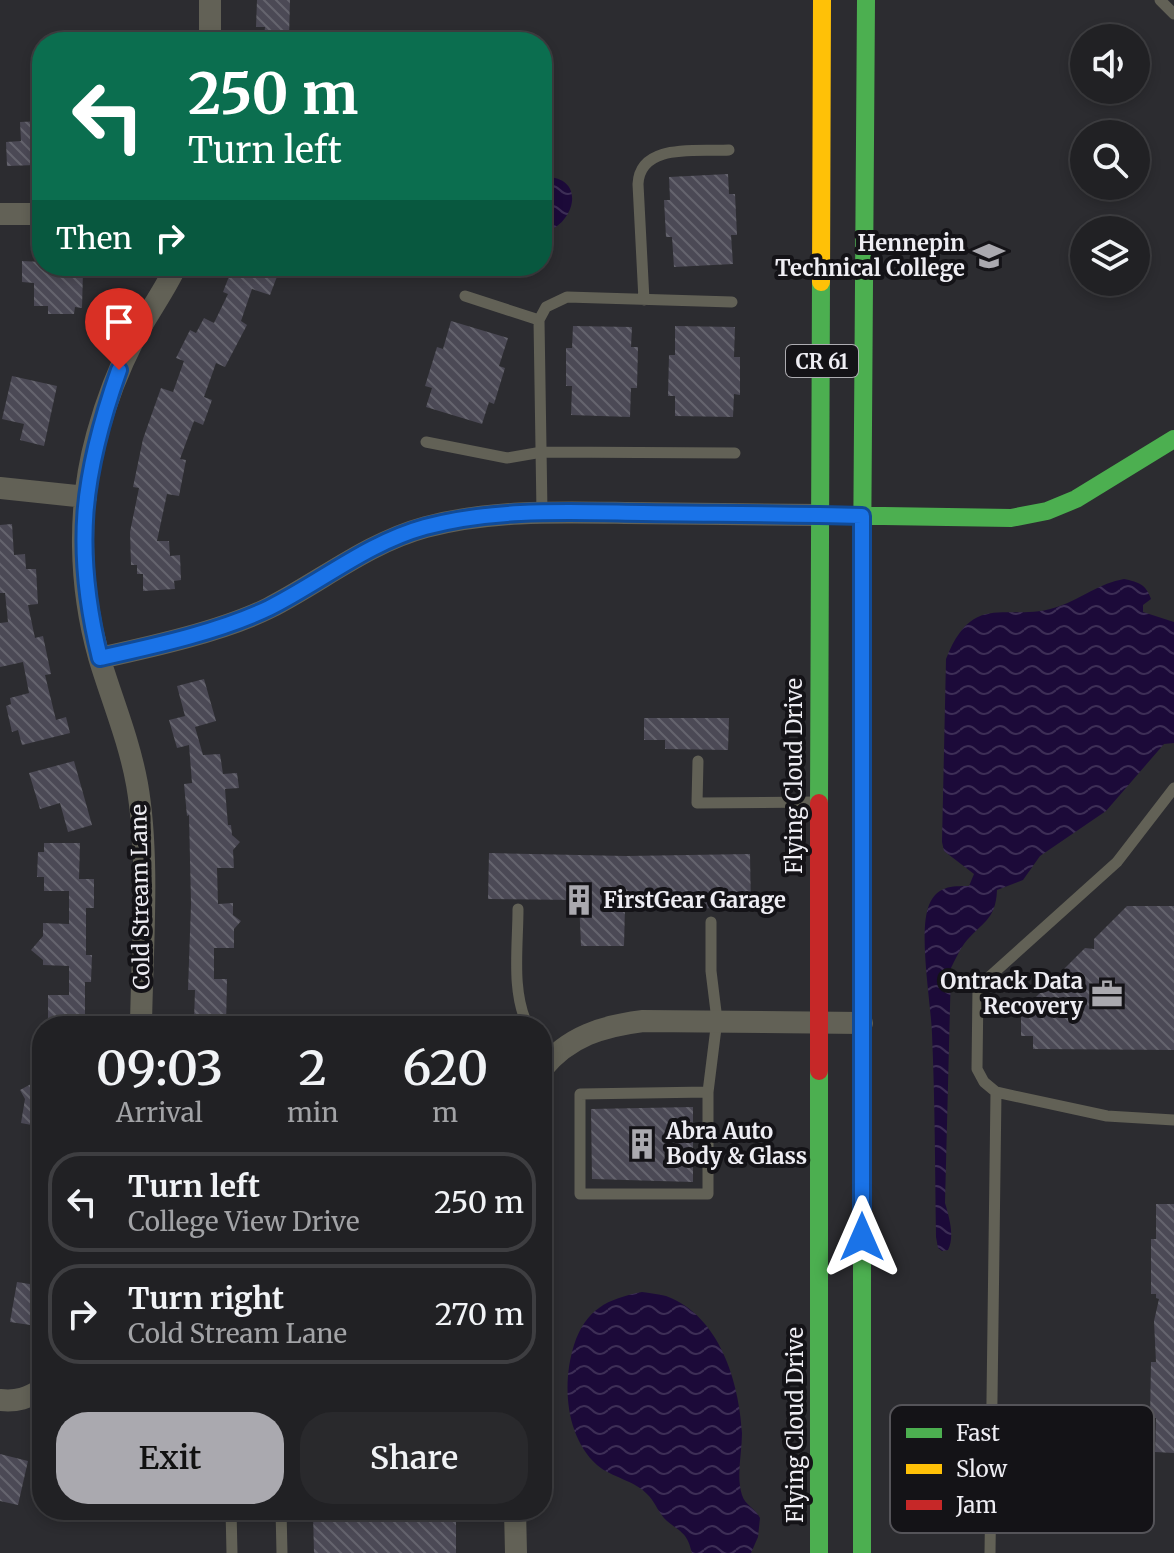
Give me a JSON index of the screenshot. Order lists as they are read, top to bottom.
{
  "streets": {
    "main road": ["CR 61", "Flying Cloud Drive"],
    "street": ["Cold Stream Lane"]
  },
  "places": {
    "school or university": ["Hennepin Technical College"],
    "building": ["FirstGear Garage", "Abra Auto Body & Glass"],
    "office": ["Ontrack Data Recovery"]
  },
  "legend": ["Fast", "Slow", "Jam"],
  "page": {
    "turn": ["250 m", "Turn left"],
    "then": "Then",
    "eta": [
      "09:03",
      "Arrival",
      "2",
      "min",
      "620",
      "m"
    ],
    "list": [
      {
        "name": "Turn left",
        "note": "College View Drive",
        "value": "250 m"
      },
      {
        "name": "Turn right",
        "note": "Cold Stream Lane",
        "value": "270 m"
      }
    ],
    "buttons": ["Exit", "Share"]
  }
}
